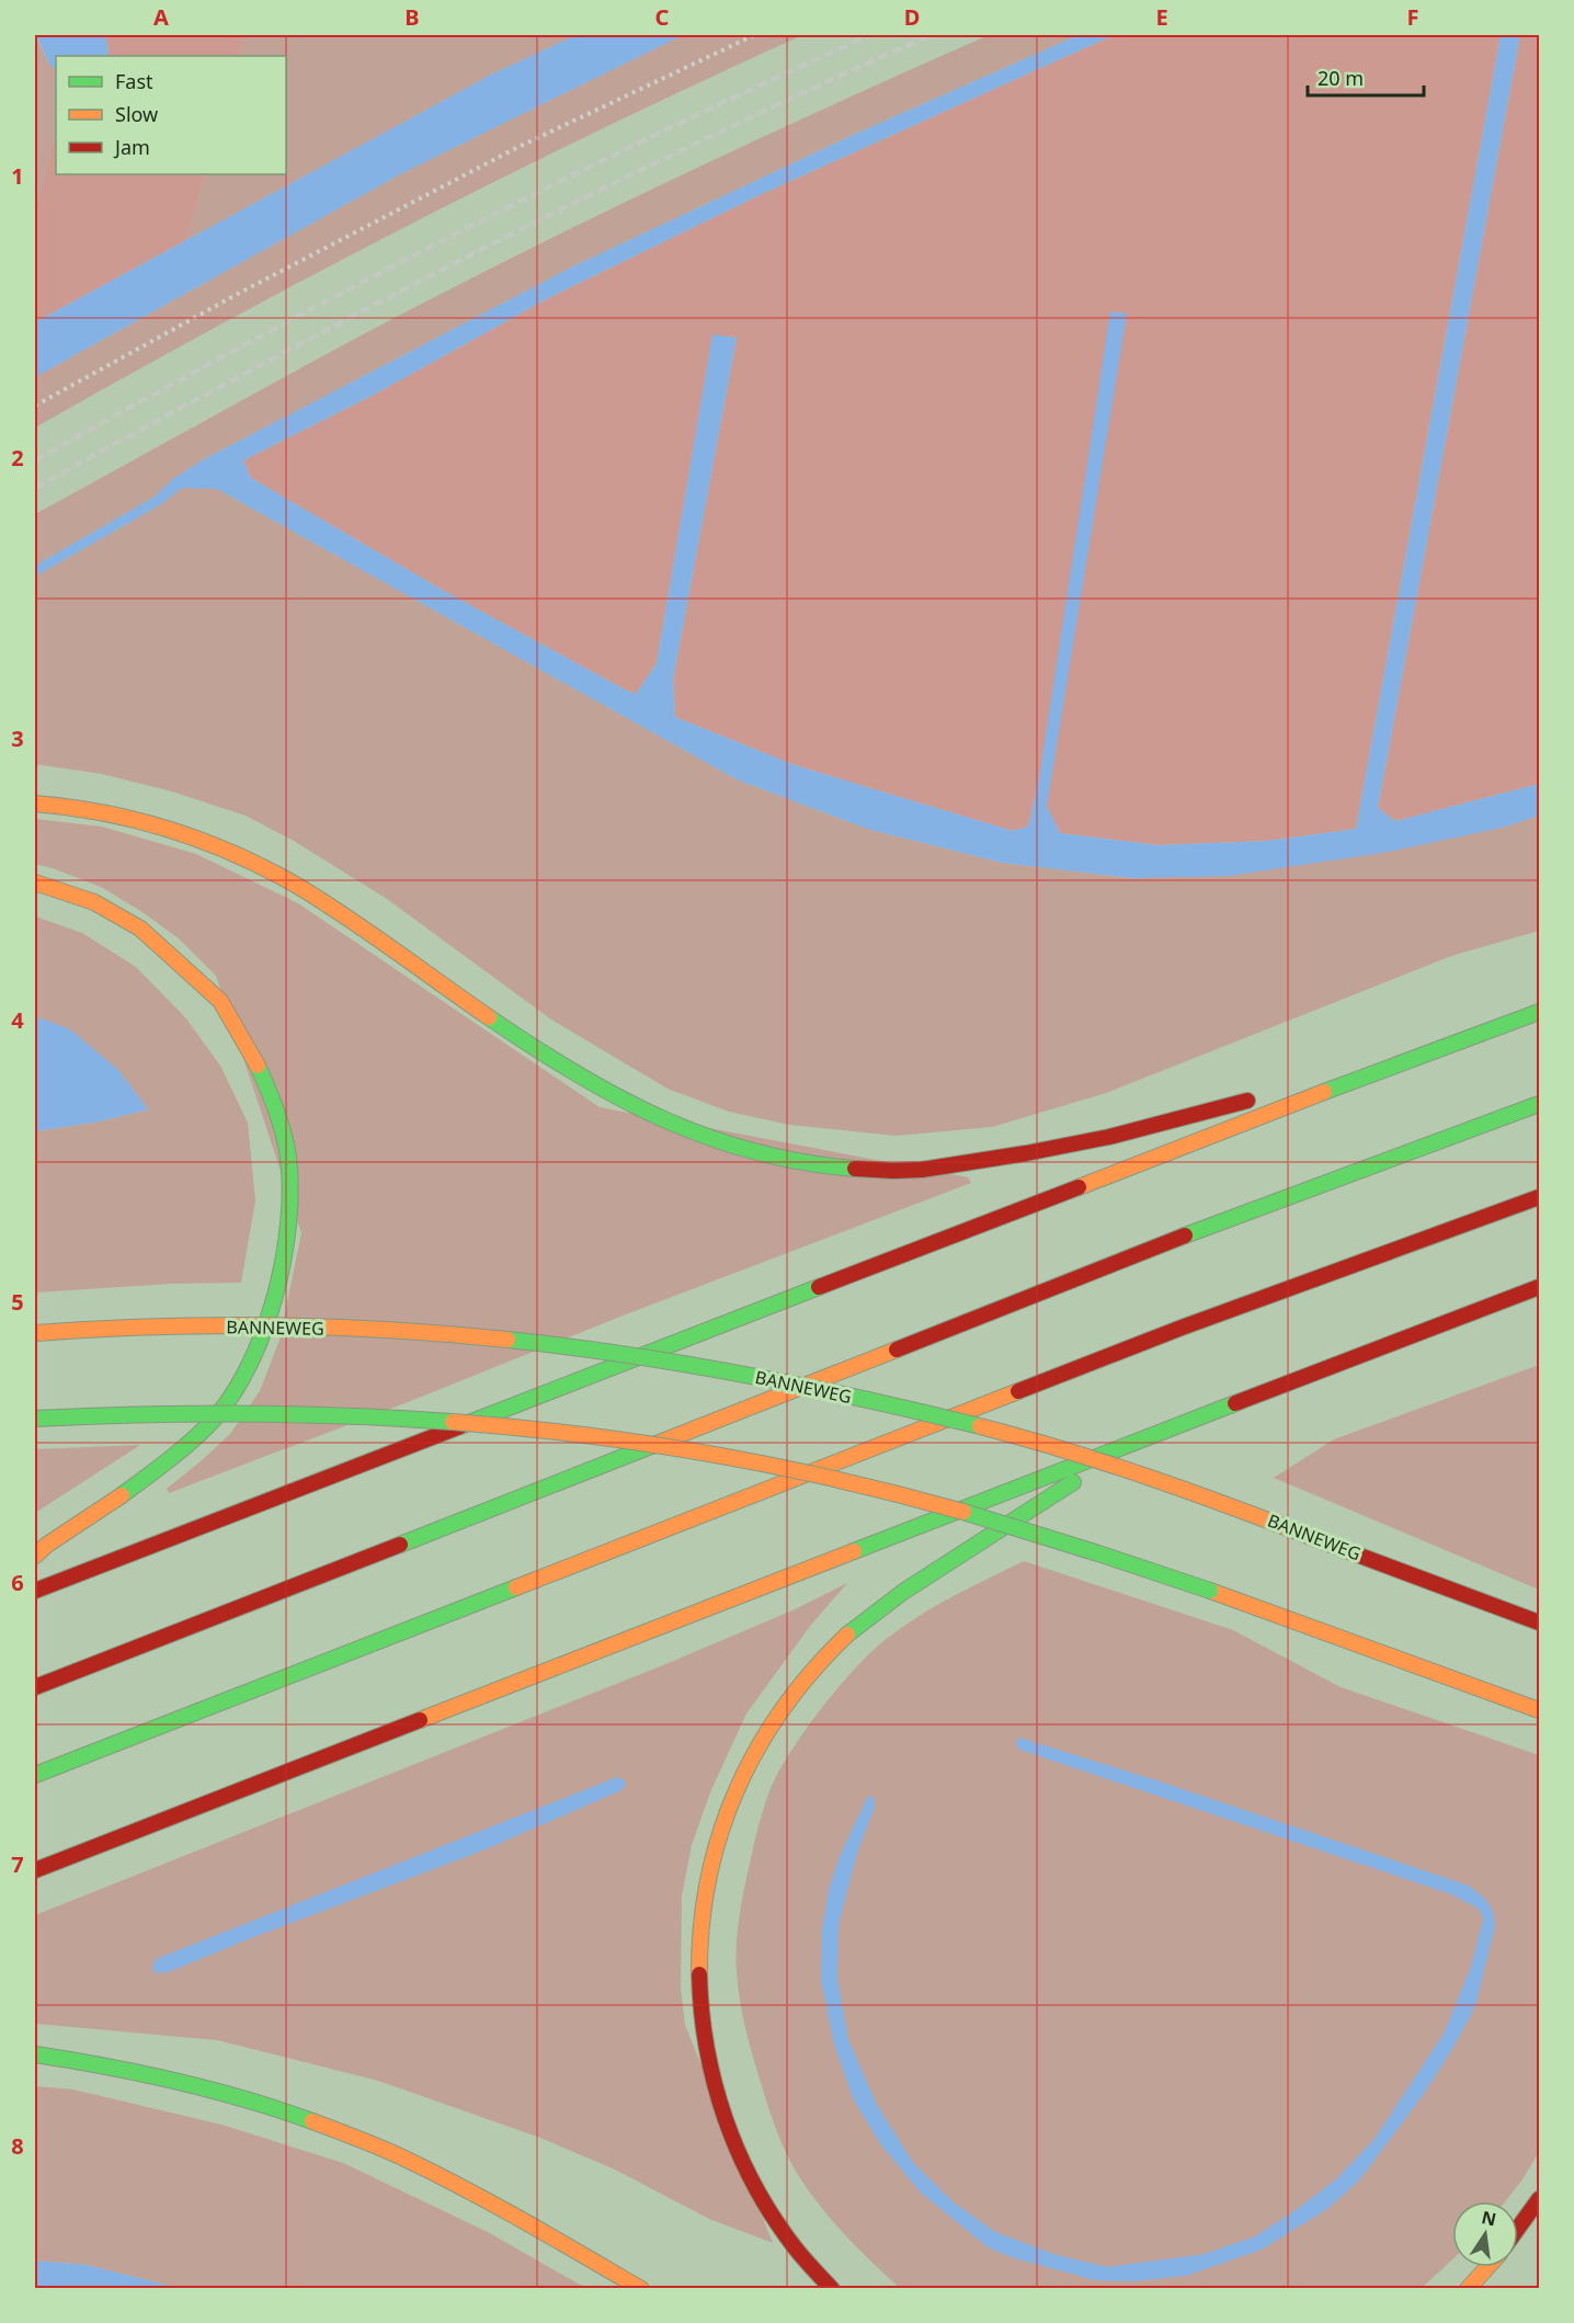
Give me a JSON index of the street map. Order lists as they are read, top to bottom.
{
  "streets": {
    "main road": ["BANNEWEG"]
  },
  "legend": ["Fast", "Slow", "Jam"],
  "scale_bar": "20 m",
  "north": "top",
  "grid": {
    "columns": [
      "A",
      "B",
      "C",
      "D",
      "E",
      "F"
    ],
    "rows": [
      "1",
      "2",
      "3",
      "4",
      "5",
      "6",
      "7",
      "8"
    ]
  }
}
